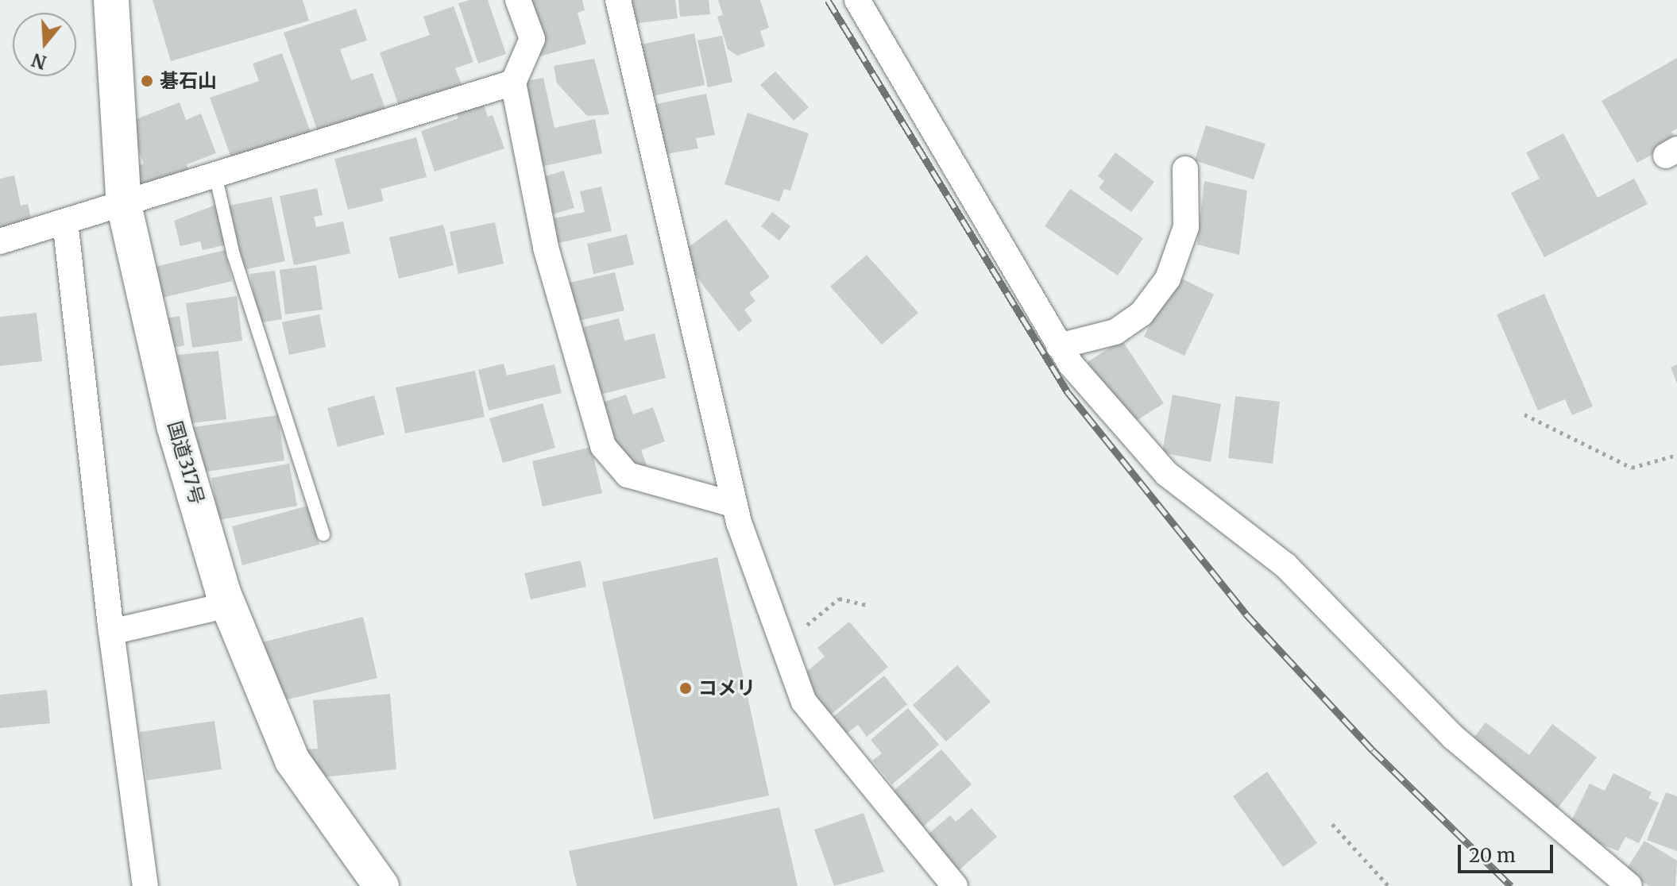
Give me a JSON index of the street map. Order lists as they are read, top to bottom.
{
  "streets": {
    "highway": ["国道317号"]
  },
  "places": ["碁石山", "コメリ"],
  "scale_bar": "20 m",
  "north": "bottom"
}
